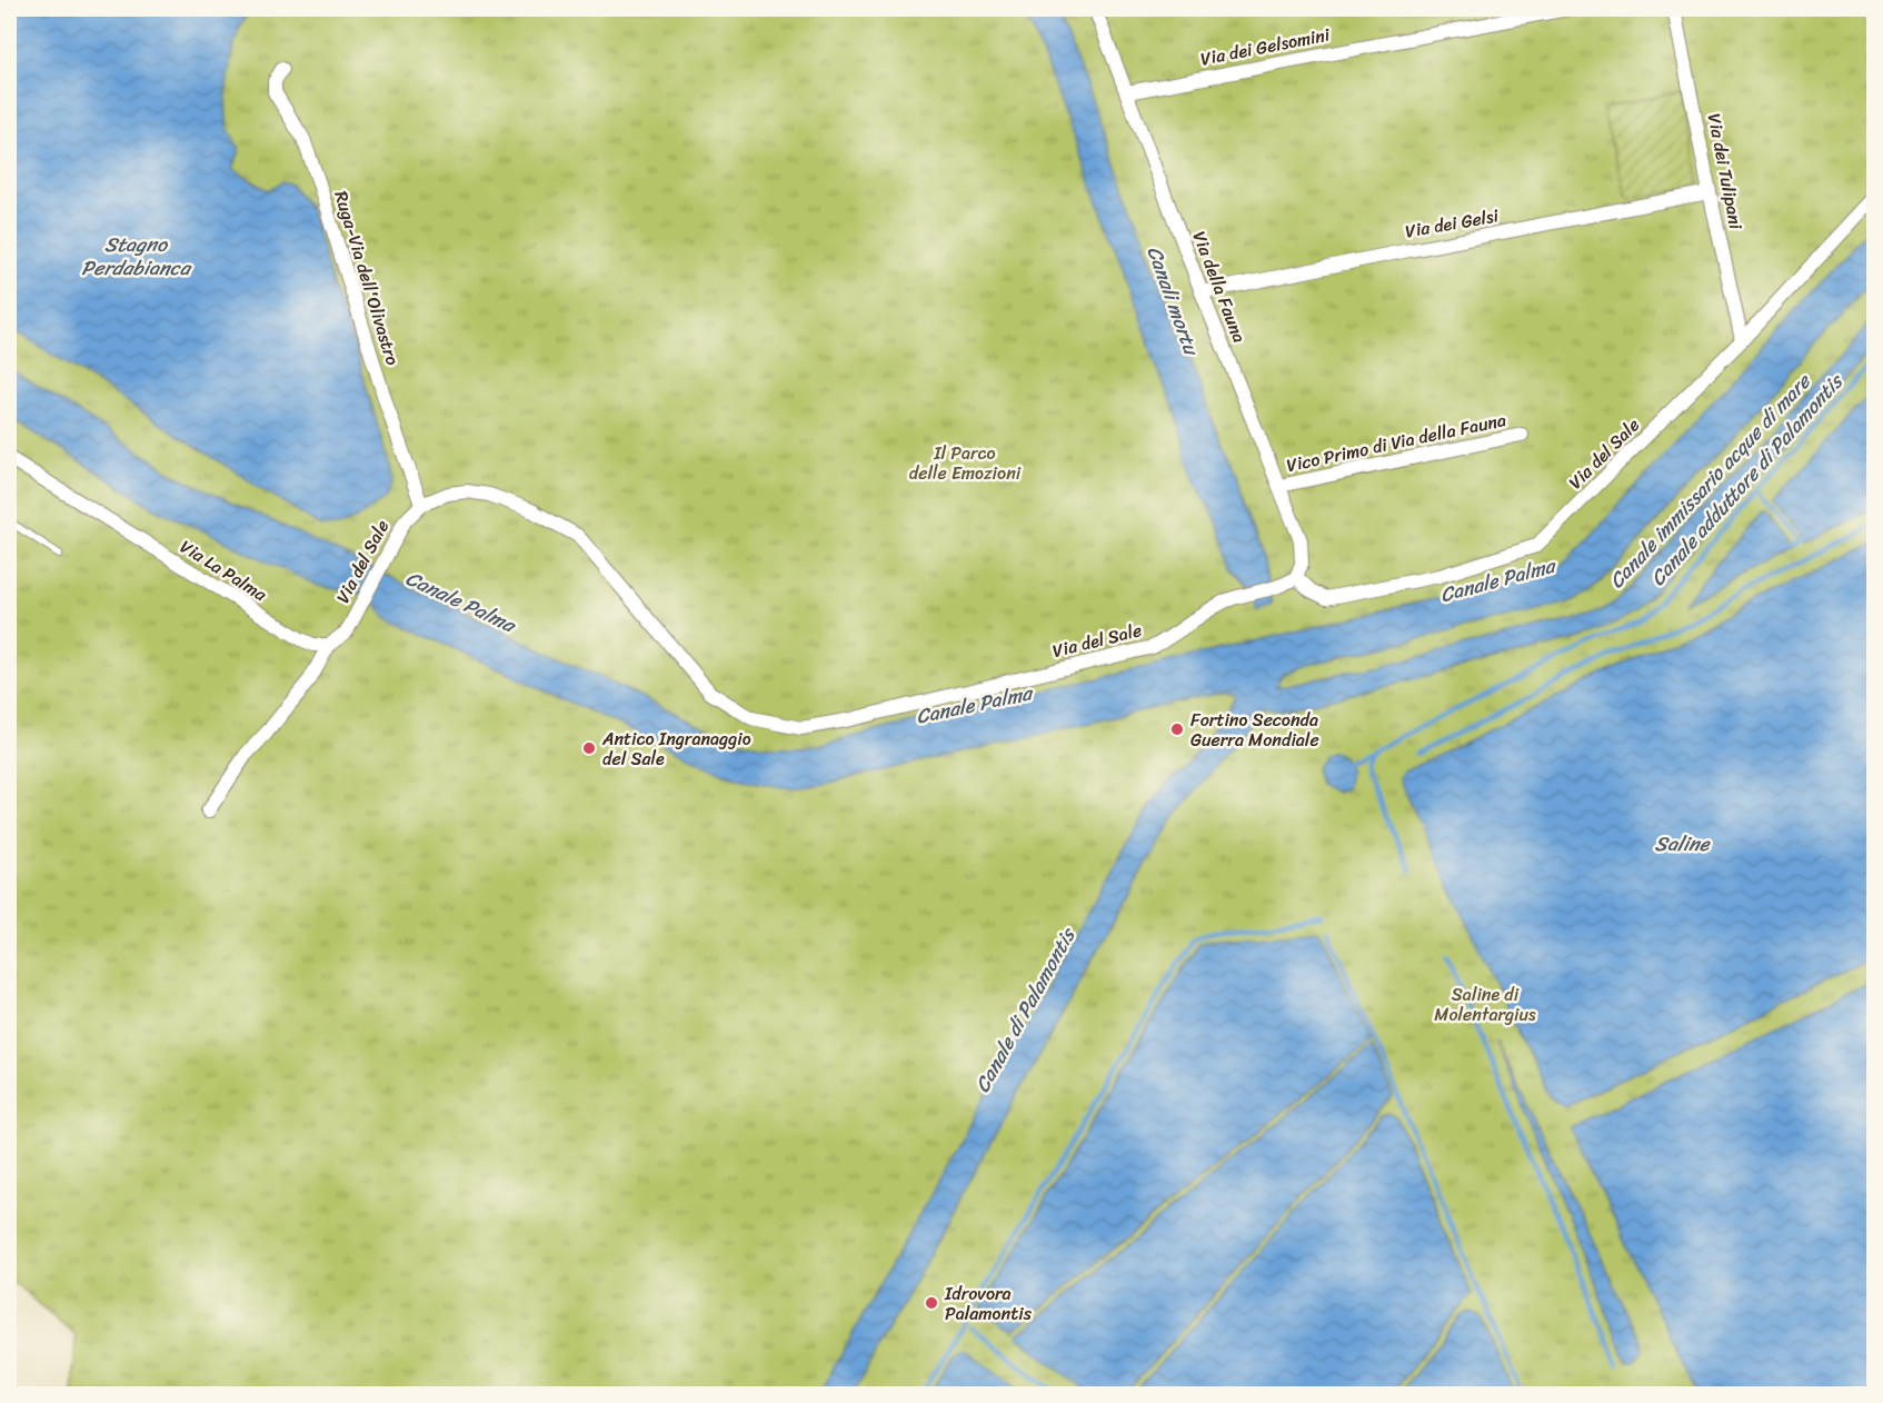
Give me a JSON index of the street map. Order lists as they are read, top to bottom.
{
  "streets": {
    "street": [
      "Via dei Gelsomini",
      "Via dei Tulipani",
      "Via dei Gelsi",
      "Ruga-Via dell'Olivastro",
      "Via della Fauna",
      "Vico Primo di Via della Fauna",
      "Via del Sale",
      "Via La Palma"
    ]
  },
  "crossings": [
    ["Via dei Gelsomini", "Via della Fauna"],
    ["Via dei Tulipani", "Via dei Gelsi"],
    ["Via dei Tulipani", "Via del Sale"],
    ["Via dei Gelsi", "Via della Fauna"],
    ["Ruga-Via dell'Olivastro", "Via del Sale"],
    ["Via della Fauna", "Vico Primo di Via della Fauna"],
    ["Via della Fauna", "Via del Sale"],
    ["Via del Sale", "Via La Palma"]
  ],
  "water": [
    "Stagno Perdabianca",
    "Canali mortu",
    "Canale adduttore di Palamontis",
    "Canale immissario acque di mare",
    "Canale Palma",
    "Saline",
    "Canale di Palamontis"
  ],
  "parks": ["Il Parco delle Emozioni", "Saline di Molentargius"],
  "places": ["Fortino Seconda Guerra Mondiale", "Antico Ingranaggio del Sale", "Idrovora Palamontis"]
}
